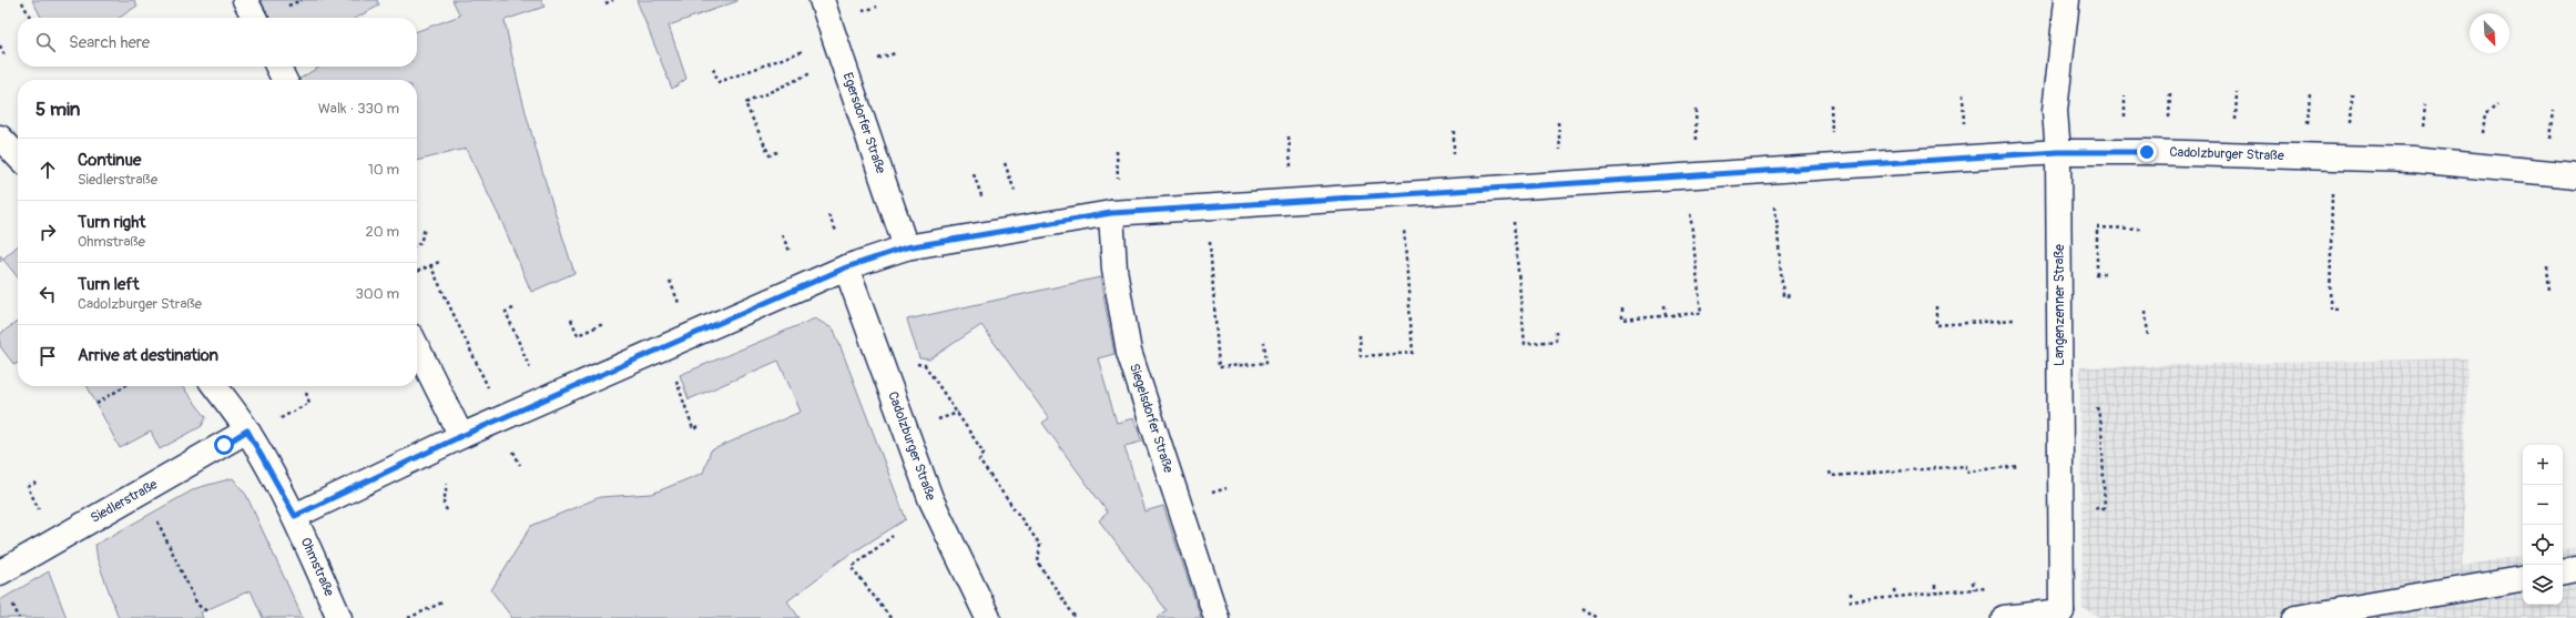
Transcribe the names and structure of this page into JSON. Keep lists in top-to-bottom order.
{
  "streets": {
    "street": [
      "Egersdorfer Straße",
      "Cadolzburger Straße",
      "Langenzenner Straße",
      "Siegelsdorfer Straße",
      "Siedlerstraße",
      "Ohmstraße"
    ]
  },
  "crossings": [
    ["Egersdorfer Straße", "Cadolzburger Straße"],
    ["Cadolzburger Straße", "Langenzenner Straße"],
    ["Cadolzburger Straße", "Siegelsdorfer Straße"],
    ["Cadolzburger Straße", "Ohmstraße"],
    ["Siedlerstraße", "Ohmstraße"]
  ],
  "north": "bottom right",
  "page": {
    "search": "Search here",
    "heading": ["5 min", "Walk · 330 m"],
    "list": [
      ["Continue", "Siedlerstraße", "10 m"],
      ["Turn right", "Ohmstraße", "20 m"],
      ["Turn left", "Cadolzburger Straße", "300 m"],
      "Arrive at destination"
    ],
    "map_buttons": ["+", "−"]
  }
}
